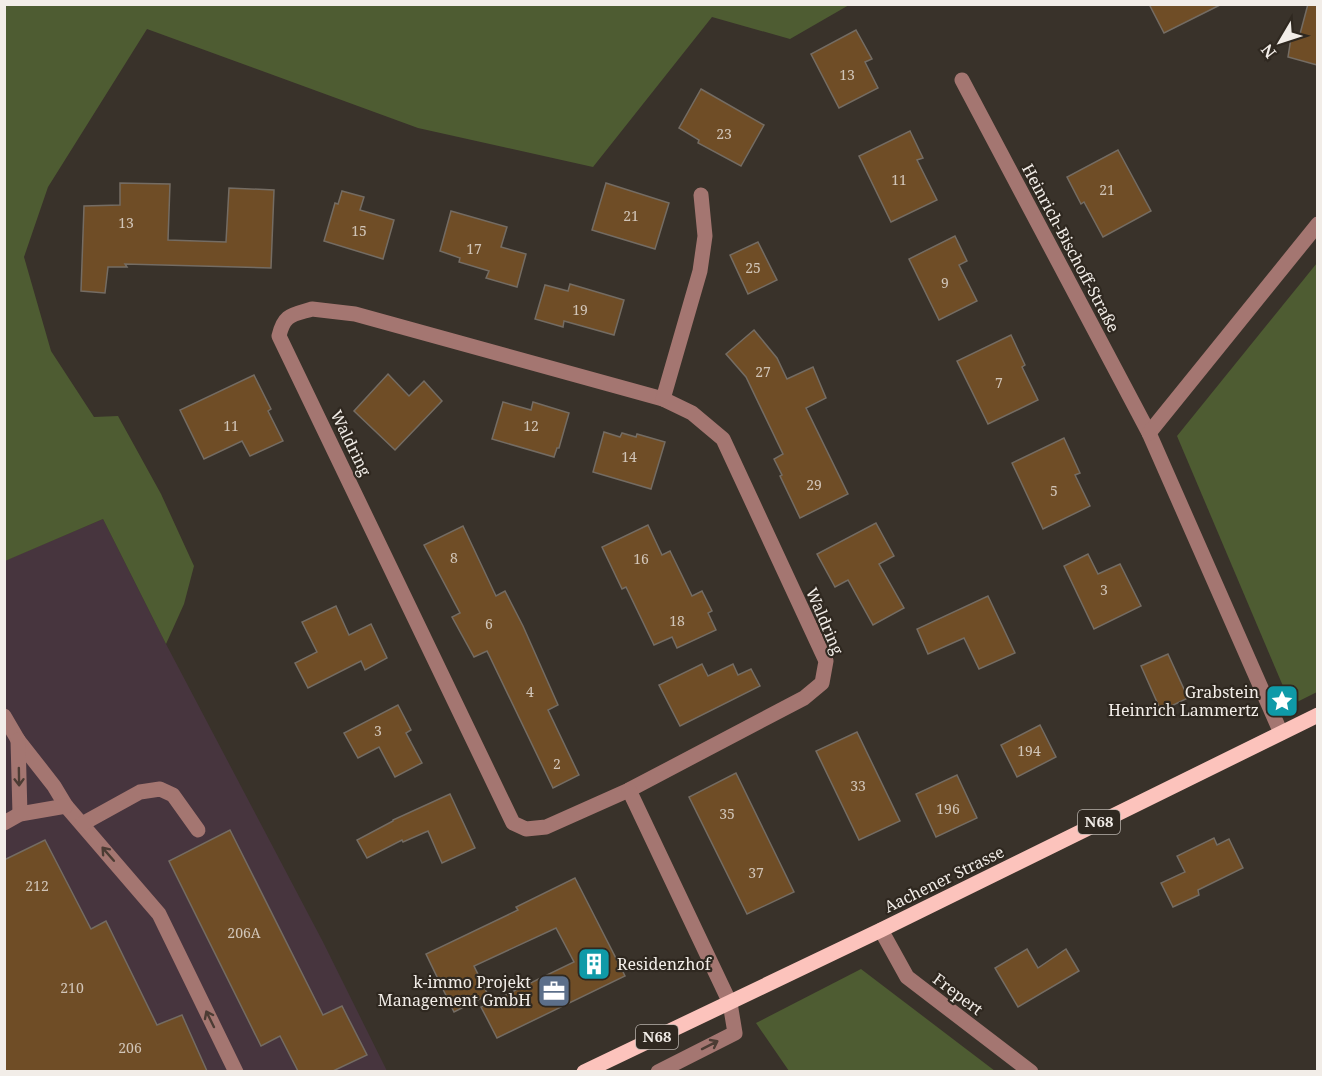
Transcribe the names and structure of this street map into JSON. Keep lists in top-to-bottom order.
{
  "streets": {
    "main road": ["N68", "Aachener Strasse"],
    "street": ["Heinrich-Bischoff-Straße", "Waldring", "Frepert"]
  },
  "crossings": [
    ["Heinrich-Bischoff-Straße", "Aachener Strasse"],
    ["Aachener Strasse", "Frepert"]
  ],
  "places": {
    "place": ["Grabstein Heinrich Lammertz"],
    "building": ["Residenzhof"],
    "office": ["k-immo Projekt Management GmbH"]
  },
  "house_numbers": [
    "13",
    "23",
    "11",
    "21",
    "21",
    "13",
    "15",
    "17",
    "25",
    "9",
    "19",
    "27",
    "7",
    "11",
    "12",
    "14",
    "29",
    "5",
    "8",
    "16",
    "3",
    "18",
    "6",
    "4",
    "3",
    "194",
    "2",
    "33",
    "196",
    "35",
    "37",
    "212",
    "206A",
    "210",
    "206"
  ],
  "north": "bottom left"
}
